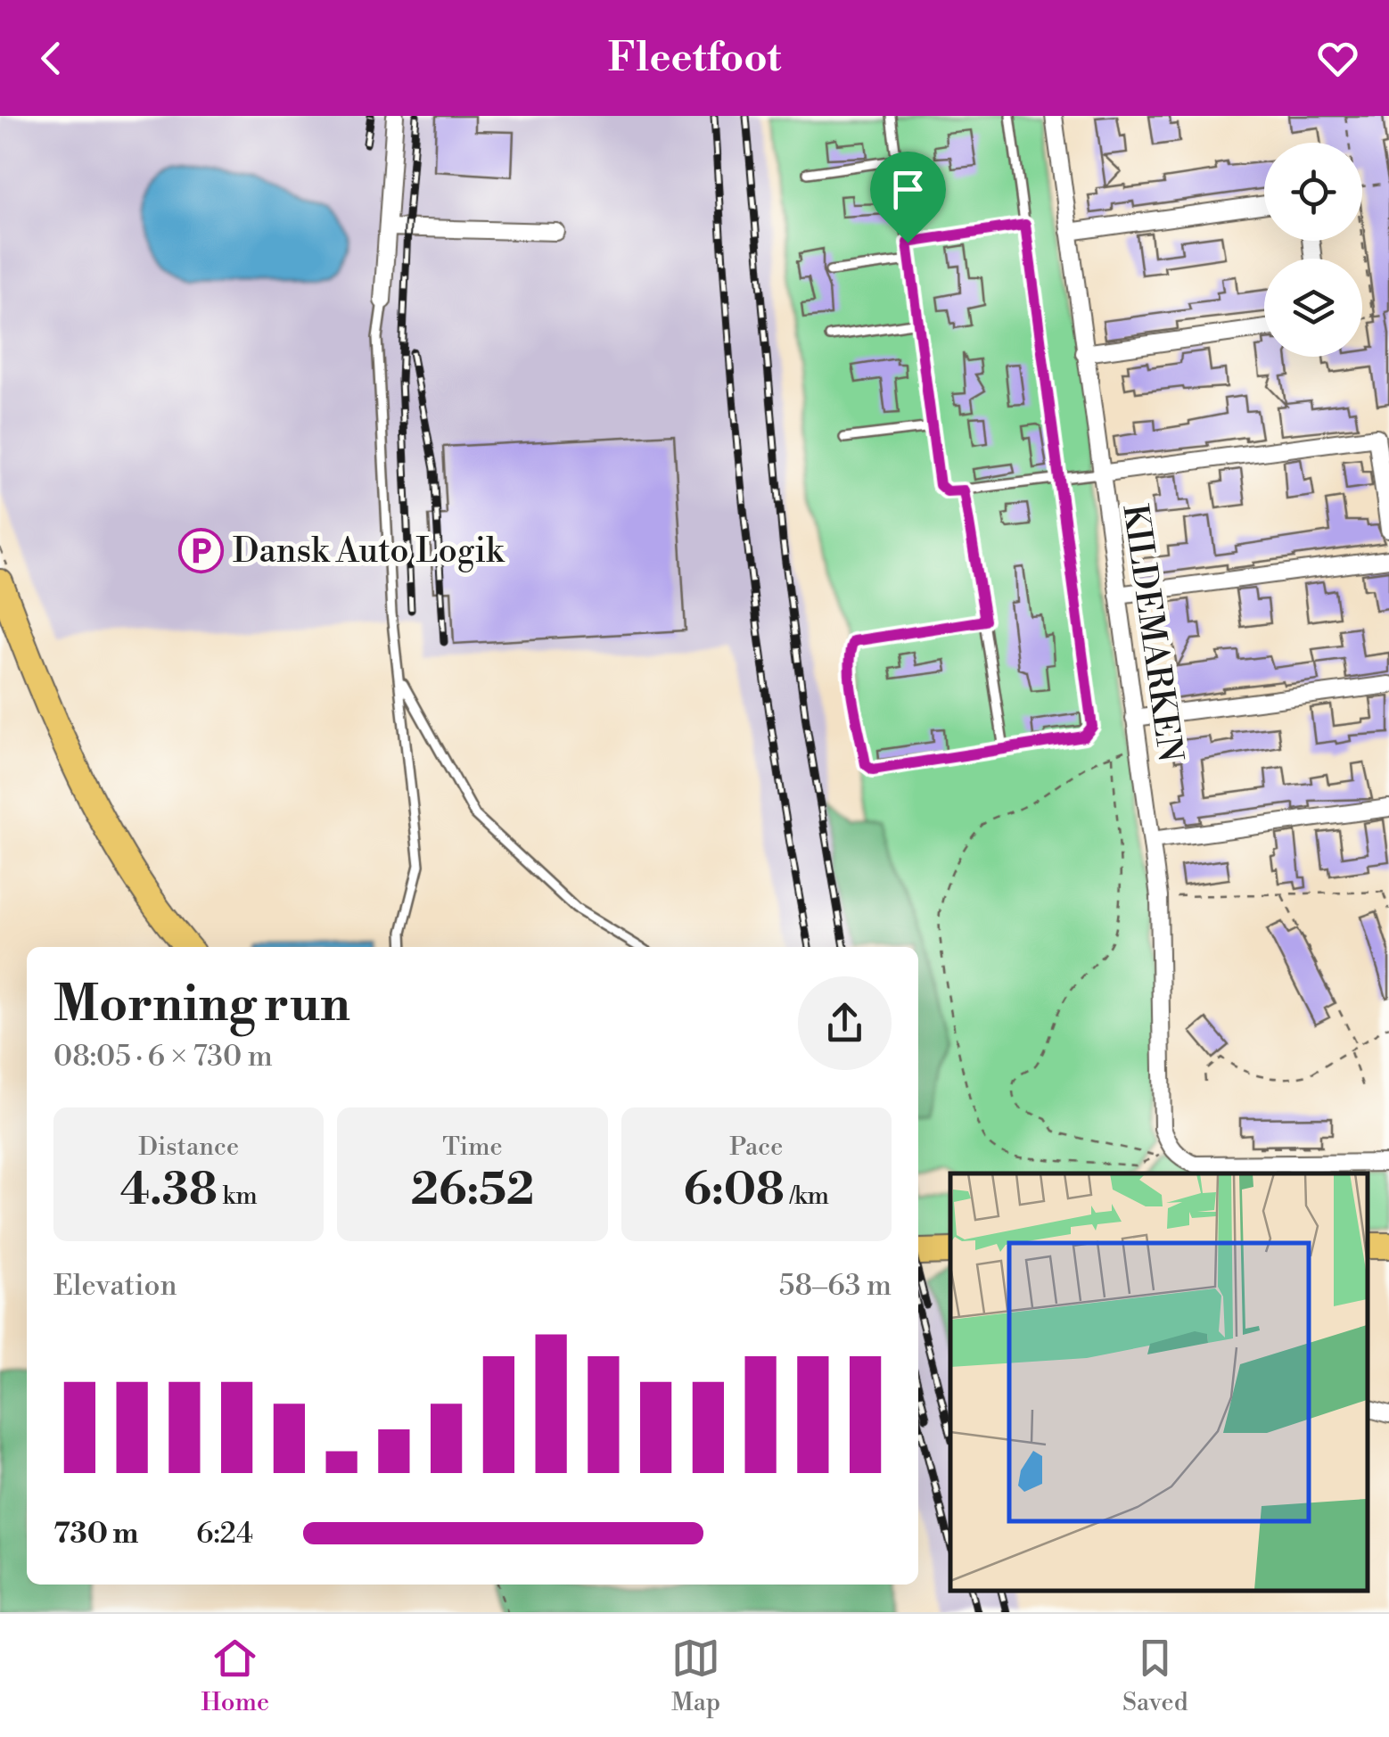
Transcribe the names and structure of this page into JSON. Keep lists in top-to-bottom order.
{
  "streets": {
    "street": ["KILDEMARKEN"]
  },
  "places": {
    "parking": ["Dansk Auto Logik"]
  },
  "page": {
    "header": "Fleetfoot",
    "heading": ["Morning run", "08:05 · 6 × 730 m"],
    "stats": [
      ["Distance", "4.38 km"],
      ["Time", "26:52"],
      ["Pace", "6:08 /km"]
    ],
    "chart": ["Elevation", "58–63 m"],
    "list": [
      {
        "name": "730 m",
        "note": "6:24"
      }
    ],
    "tabs": ["Home", "Map", "Saved"]
  }
}
